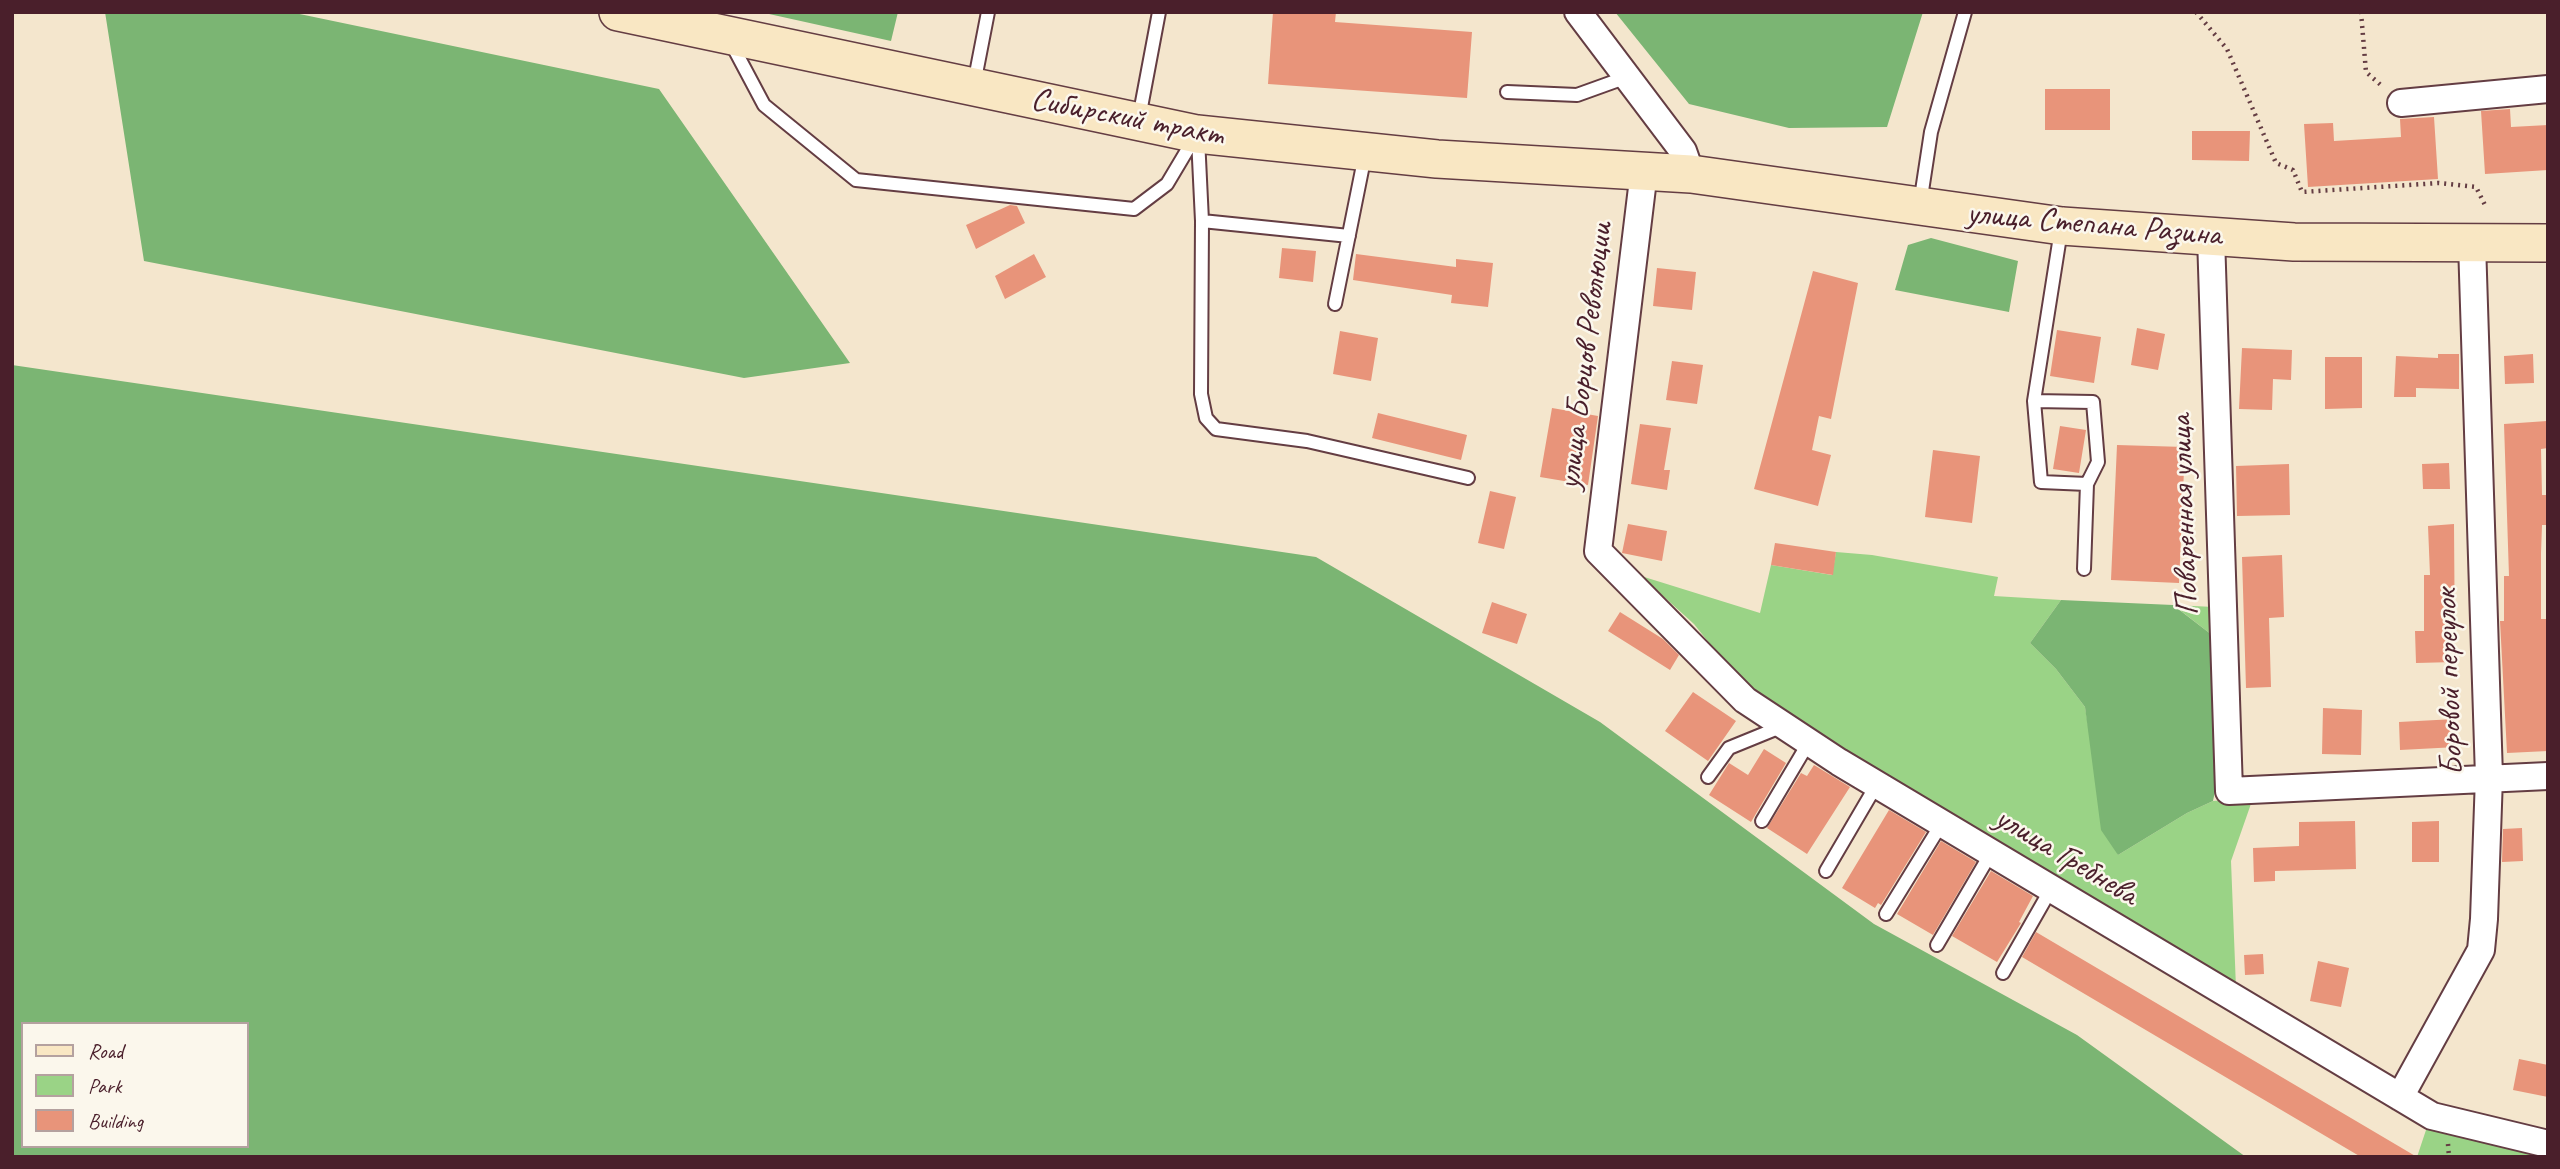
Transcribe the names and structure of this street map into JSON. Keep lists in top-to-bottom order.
{
  "streets": {
    "main road": ["Сибирский тракт", "улица Степана Разина"],
    "street": [
      "улица Борцов Революции",
      "Поваренная улица",
      "Боровой переулок",
      "улица Гребнева"
    ]
  },
  "crossings": [
    ["Сибирский тракт", "улица Степана Разина"],
    ["Сибирский тракт", "улица Борцов Революции"],
    ["улица Степана Разина", "улица Борцов Революции"],
    ["улица Степана Разина", "Поваренная улица"],
    ["улица Степана Разина", "Боровой переулок"],
    ["улица Борцов Революции", "улица Гребнева"],
    ["Поваренная улица", "Боровой переулок"],
    ["Боровой переулок", "улица Гребнева"]
  ],
  "legend": ["Road", "Park", "Building"]
}
